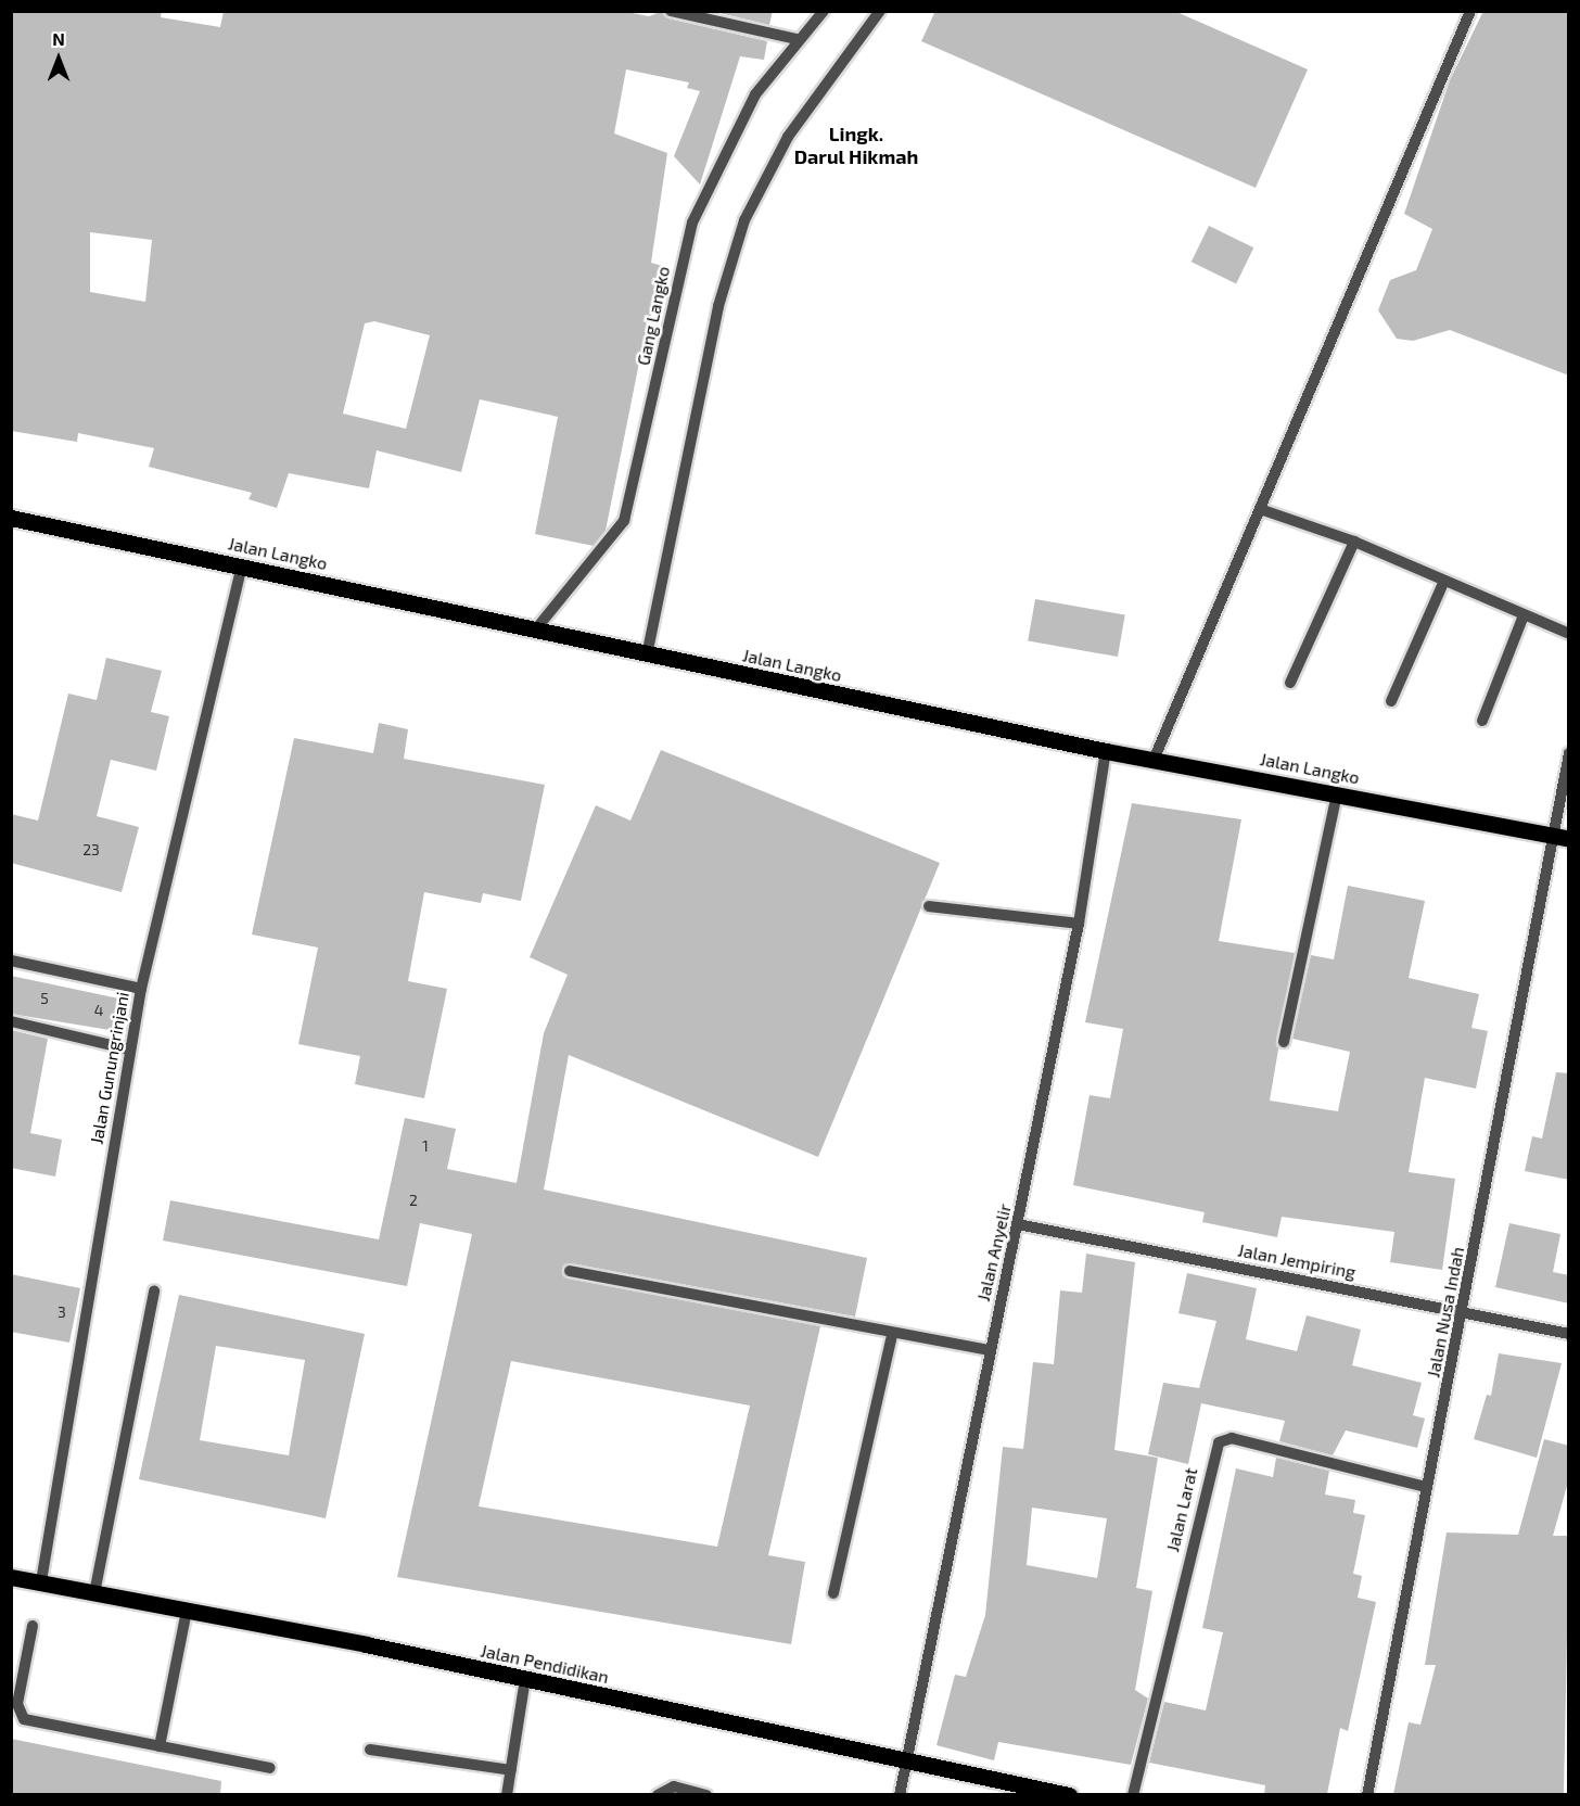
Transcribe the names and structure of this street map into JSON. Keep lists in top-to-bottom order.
{
  "streets": {
    "main road": ["Jalan Langko", "Jalan Pendidikan"],
    "street": [
      "Gang Langko",
      "Jalan Gunungrinjani",
      "Jalan Anyelir",
      "Jalan Jempiring",
      "Jalan Nusa Indah",
      "Jalan Larat"
    ]
  },
  "crossings": [
    ["Gang Langko", "Jalan Langko"],
    ["Jalan Langko", "Jalan Gunungrinjani"],
    ["Jalan Langko", "Jalan Anyelir"],
    ["Jalan Langko", "Jalan Nusa Indah"],
    ["Jalan Gunungrinjani", "Jalan Pendidikan"],
    ["Jalan Anyelir", "Jalan Jempiring"],
    ["Jalan Anyelir", "Jalan Pendidikan"],
    ["Jalan Jempiring", "Jalan Nusa Indah"],
    ["Jalan Nusa Indah", "Jalan Larat"]
  ],
  "districts": ["Lingk. Darul Hikmah"],
  "house_numbers": [
    "23",
    "5",
    "4",
    "1",
    "2",
    "3"
  ],
  "north": "top"
}
